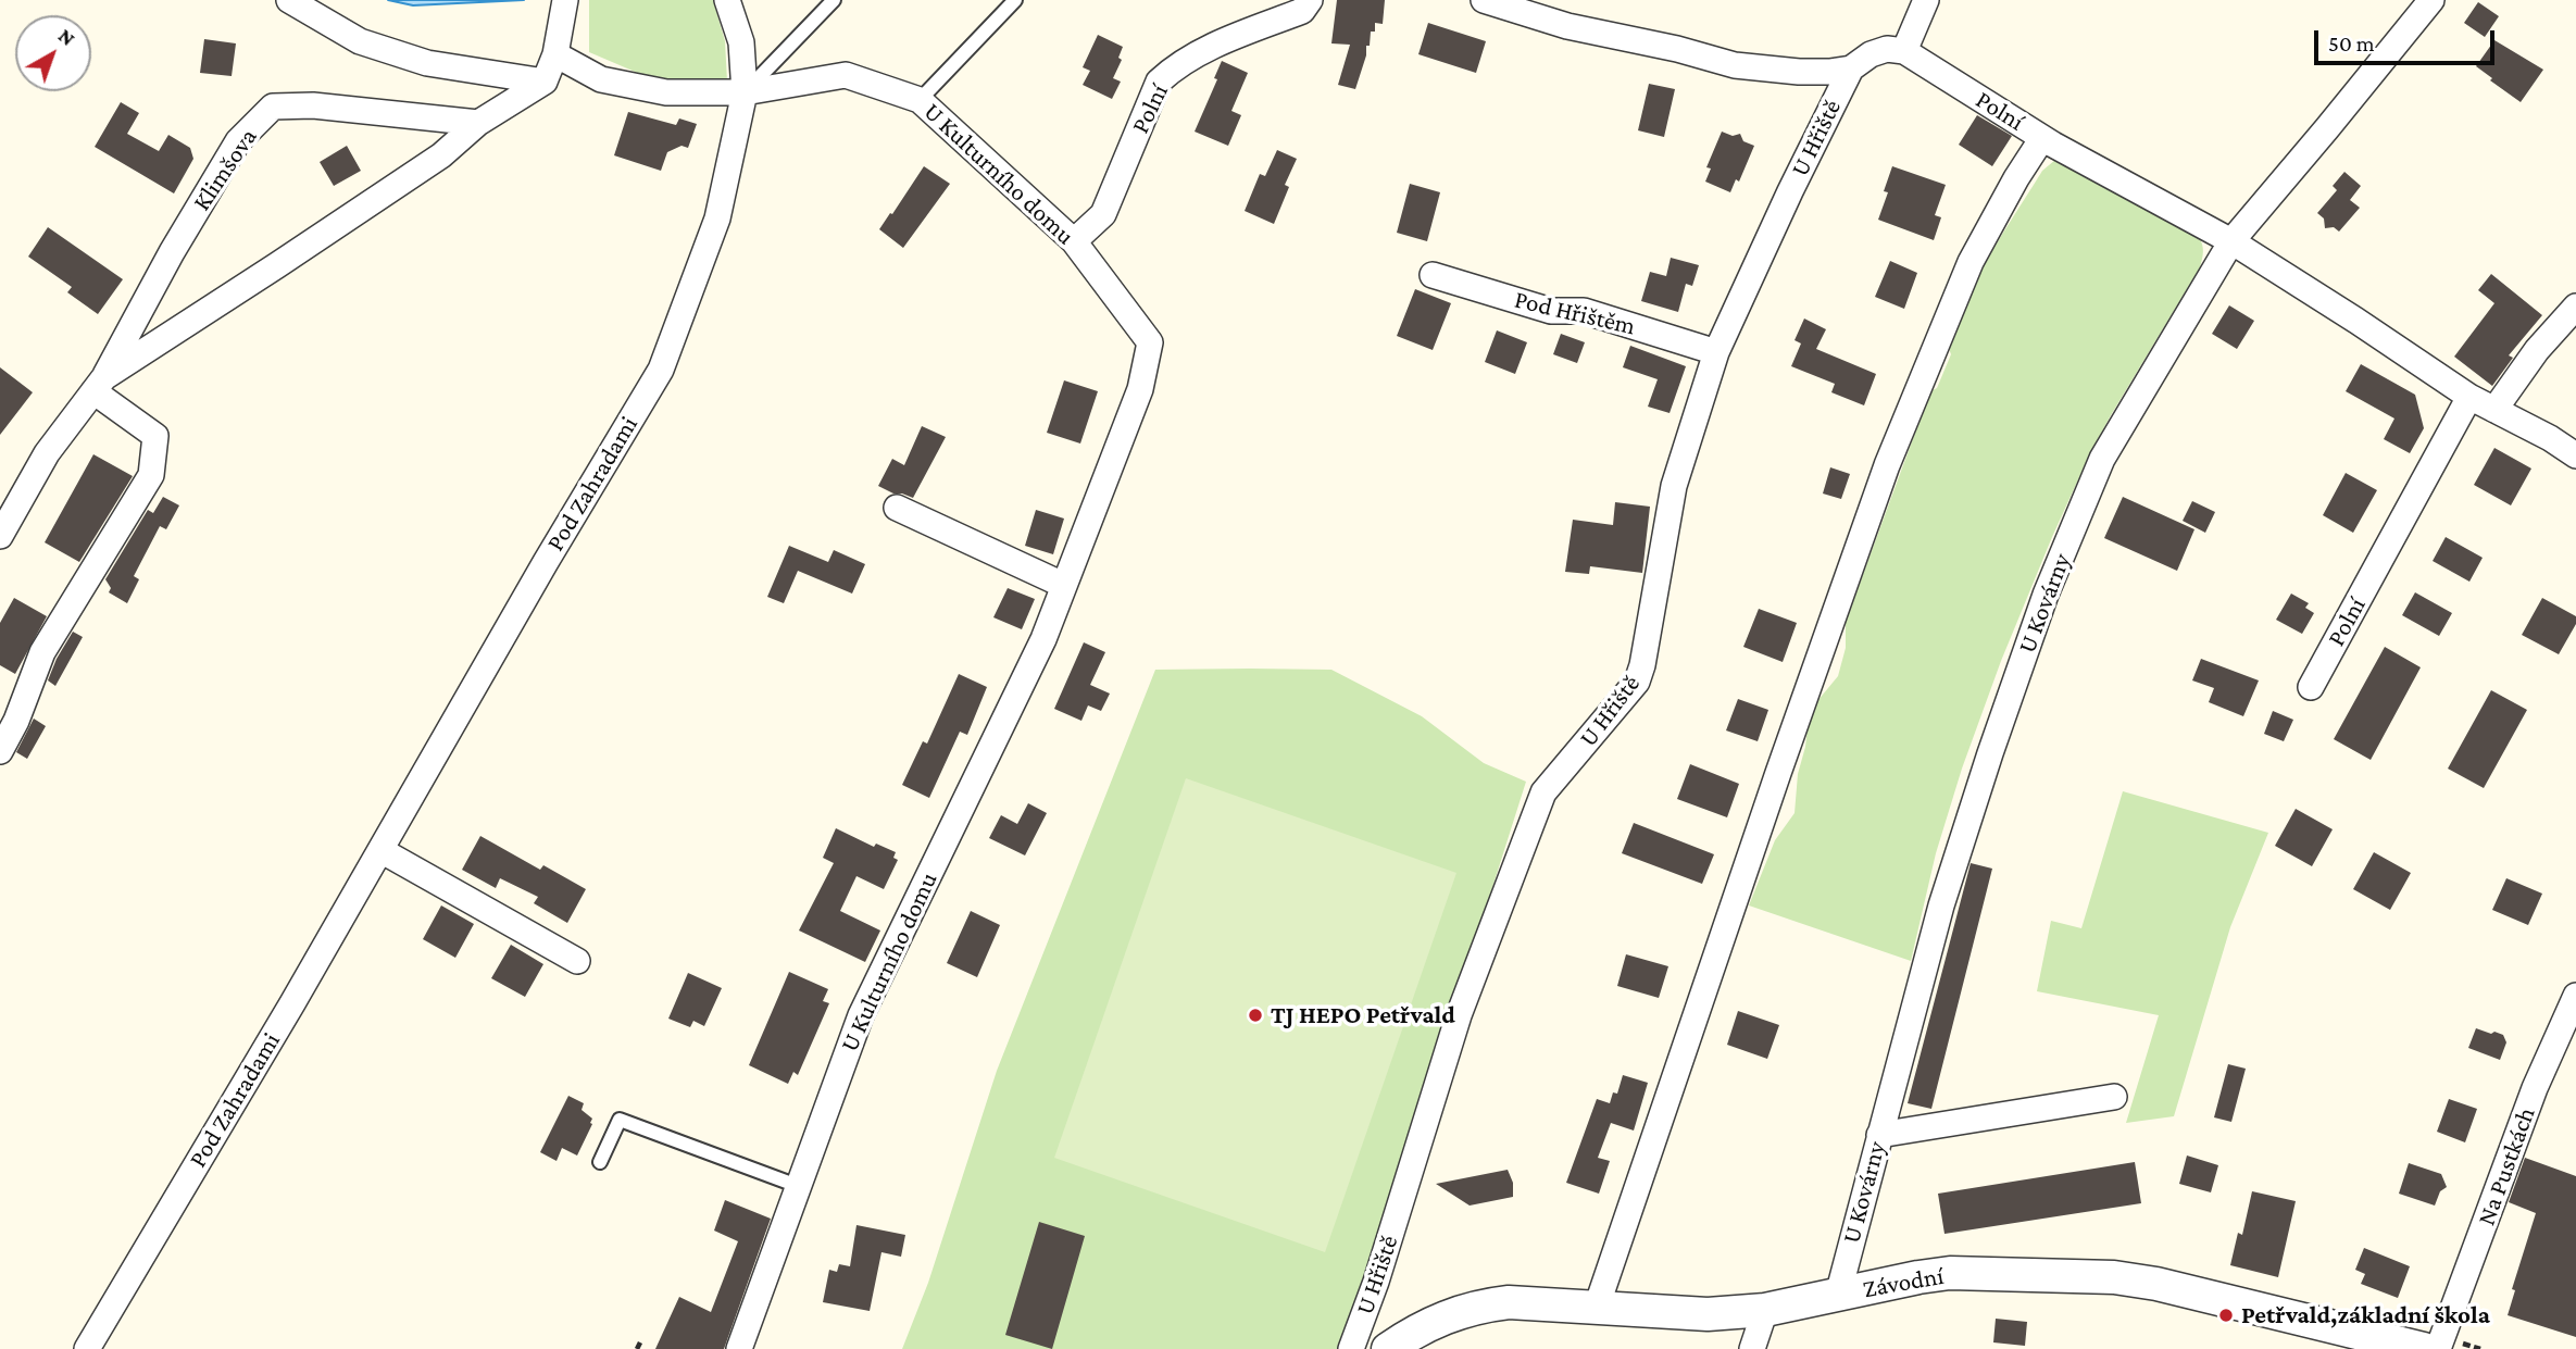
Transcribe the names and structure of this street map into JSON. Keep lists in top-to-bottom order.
{
  "streets": {
    "street": [
      "Polní",
      "U Hřiště",
      "Klimšova",
      "U Kulturního domu",
      "Pod Hřištěm",
      "Pod Zahradami",
      "U Kovárny",
      "Na Pustkách",
      "Závodní"
    ]
  },
  "crossings": [
    ["Polní", "U Kulturního domu"],
    ["Polní", "U Kovárny"],
    ["U Hřiště", "Pod Hřištěm"],
    ["U Kulturního domu", "Pod Zahradami"],
    ["U Kovárny", "Závodní"],
    ["Na Pustkách", "Závodní"]
  ],
  "places": ["TJ HEPO Petřvald", "Petřvald,základní škola"],
  "scale_bar": "50 m",
  "north": "top right"
}
